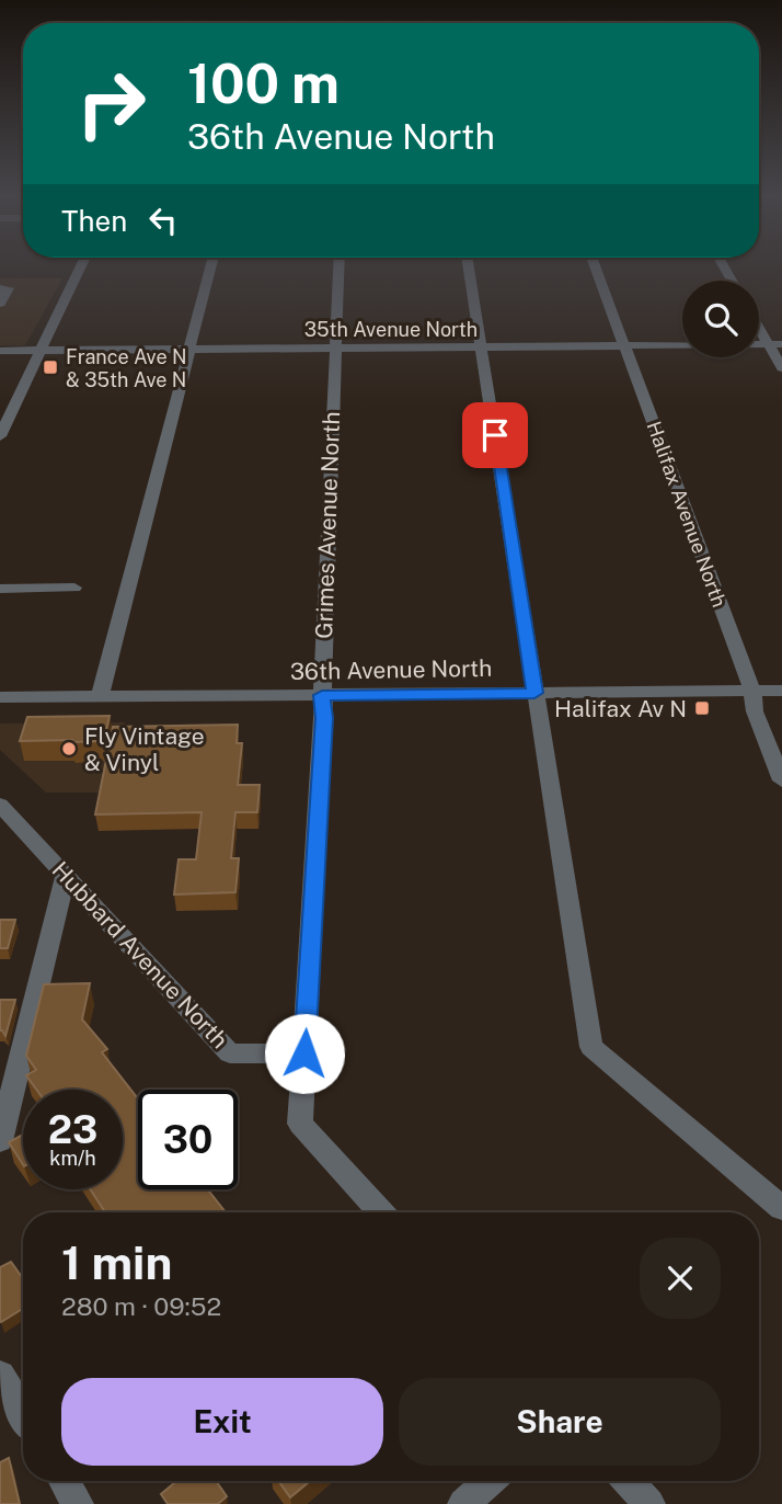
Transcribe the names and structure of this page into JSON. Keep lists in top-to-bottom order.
{
  "streets": {
    "street": [
      "35th Avenue North",
      "Halifax Avenue North",
      "Grimes Avenue North",
      "36th Avenue North",
      "Hubbard Avenue North"
    ]
  },
  "crossings": [
    ["35th Avenue North", "Halifax Avenue North"],
    ["35th Avenue North", "Grimes Avenue North"],
    ["Halifax Avenue North", "36th Avenue North"],
    ["Grimes Avenue North", "36th Avenue North"],
    ["Grimes Avenue North", "Hubbard Avenue North"]
  ],
  "places": {
    "transit": ["France Ave N & 35th Ave N", "Halifax Av N"],
    "other": ["Fly Vintage & Vinyl"]
  },
  "page": {
    "turn": ["100 m", "36th Avenue North"],
    "then": "Then",
    "speed": "23 km/h",
    "limit": "30",
    "heading": ["1 min", "280 m · 09:52"],
    "buttons": ["Exit", "Share"]
  }
}
